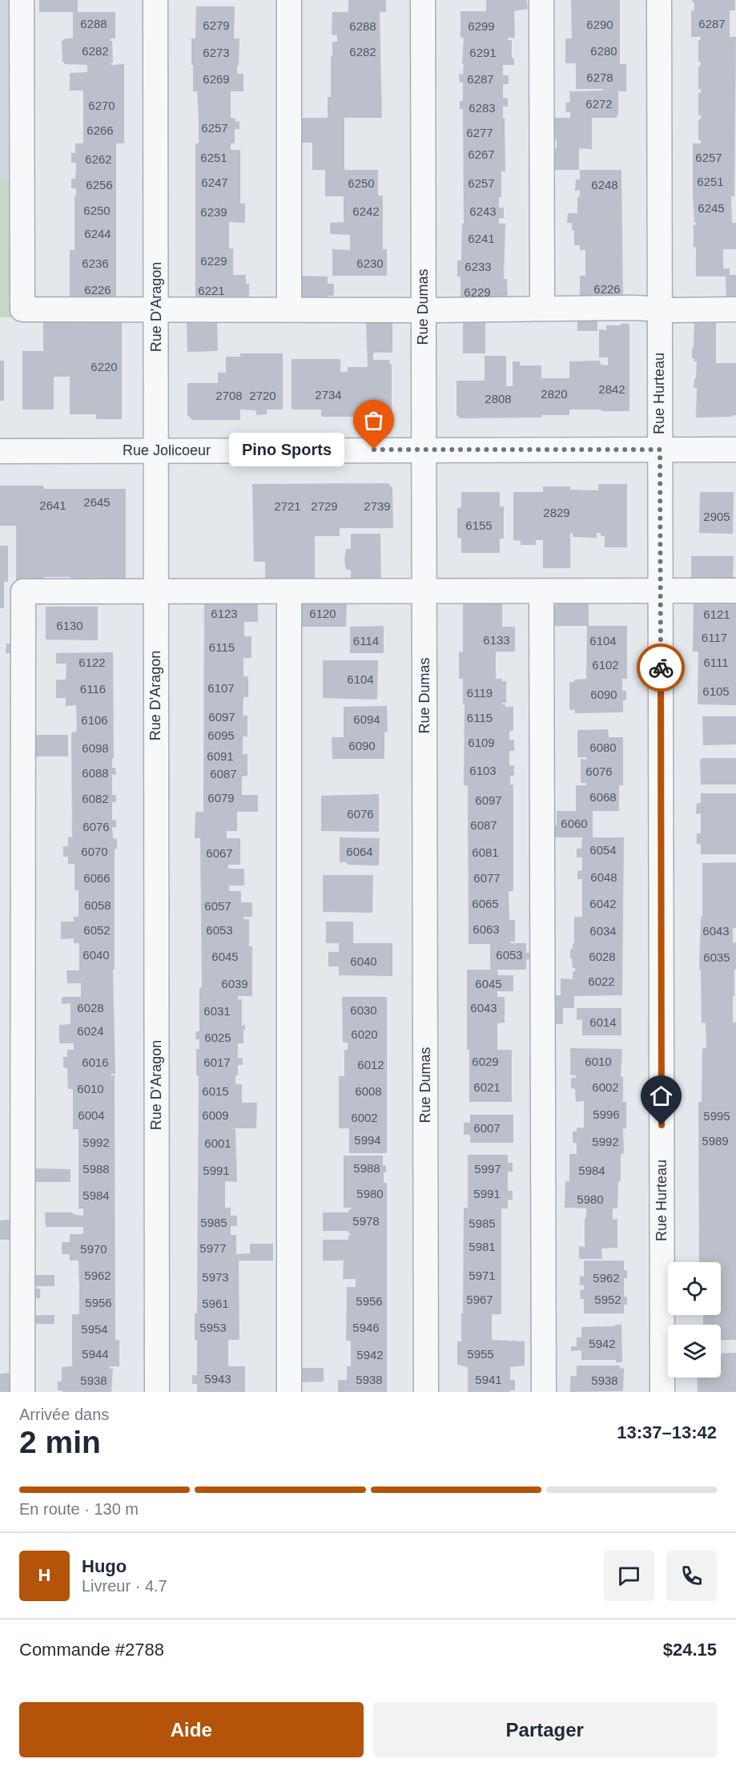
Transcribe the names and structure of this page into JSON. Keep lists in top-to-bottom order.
{
  "streets": {
    "street": [
      "Rue D'Aragon",
      "Rue Dumas",
      "Rue Hurteau",
      "Rue Jolicoeur"
    ]
  },
  "crossings": [
    ["Rue D'Aragon", "Rue Jolicoeur"],
    ["Rue Dumas", "Rue Jolicoeur"],
    ["Rue Hurteau", "Rue Jolicoeur"]
  ],
  "places": ["Pino Sports"],
  "house_numbers": [
    "6288",
    "6287",
    "6290",
    "6279",
    "6288",
    "6299",
    "6282",
    "6280",
    "6282",
    "6273",
    "6291",
    "6278",
    "6269",
    "6287",
    "6272",
    "6270",
    "6283",
    "6257",
    "6266",
    "6277",
    "6267",
    "6251",
    "6257",
    "6262",
    "6251",
    "6247",
    "6250",
    "6257",
    "6256",
    "6248",
    "6245",
    "6250",
    "6242",
    "6243",
    "6239",
    "6244",
    "6241",
    "6229",
    "6236",
    "6230",
    "6233",
    "6226",
    "6226",
    "6221",
    "6229",
    "6220",
    "2842",
    "2820",
    "2734",
    "2708",
    "2720",
    "2808",
    "2645",
    "2641",
    "2721",
    "2729",
    "2739",
    "2829",
    "2905",
    "6155",
    "6123",
    "6120",
    "6121",
    "6130",
    "6117",
    "6133",
    "6114",
    "6104",
    "6115",
    "6122",
    "6111",
    "6102",
    "6104",
    "6107",
    "6116",
    "6105",
    "6119",
    "6090",
    "6097",
    "6115",
    "6094",
    "6106",
    "6095",
    "6109",
    "6090",
    "6080",
    "6098",
    "6091",
    "6103",
    "6076",
    "6088",
    "6087",
    "6068",
    "6079",
    "6082",
    "6097",
    "6076",
    "6060",
    "6087",
    "6076",
    "6054",
    "6070",
    "6064",
    "6081",
    "6067",
    "6048",
    "6066",
    "6077",
    "6065",
    "6042",
    "6058",
    "6057",
    "6063",
    "6052",
    "6053",
    "6034",
    "6043",
    "6040",
    "6053",
    "6045",
    "6028",
    "6035",
    "6040",
    "6022",
    "6039",
    "6045",
    "6028",
    "6043",
    "6030",
    "6031",
    "6014",
    "6024",
    "6020",
    "6025",
    "6029",
    "6010",
    "6016",
    "6017",
    "6012",
    "6021",
    "6002",
    "6010",
    "6015",
    "6008",
    "5996",
    "6004",
    "6009",
    "5995",
    "6002",
    "6007",
    "5994",
    "5989",
    "5992",
    "5992",
    "6001",
    "5988",
    "5988",
    "5997",
    "5991",
    "5984",
    "5980",
    "5991",
    "5984",
    "5980",
    "5978",
    "5985",
    "5985",
    "5981",
    "5977",
    "5970",
    "5962",
    "5971",
    "5973",
    "5962",
    "5967",
    "5952",
    "5956",
    "5956",
    "5961",
    "5953",
    "5946",
    "5954",
    "5942",
    "5944",
    "5955",
    "5942",
    "5943",
    "5938",
    "5941",
    "5938",
    "5938"
  ],
  "page": {
    "bubble": "Pino Sports",
    "heading": ["2 min", "Arrivée dans", "13:37–13:42"],
    "panel": [
      "Hugo",
      "Livreur · 4.7",
      "Commande #2788",
      "$24.15"
    ],
    "bar": "En route · 130 m",
    "round": "H",
    "buttons": ["Aide", "Partager"]
  }
}
